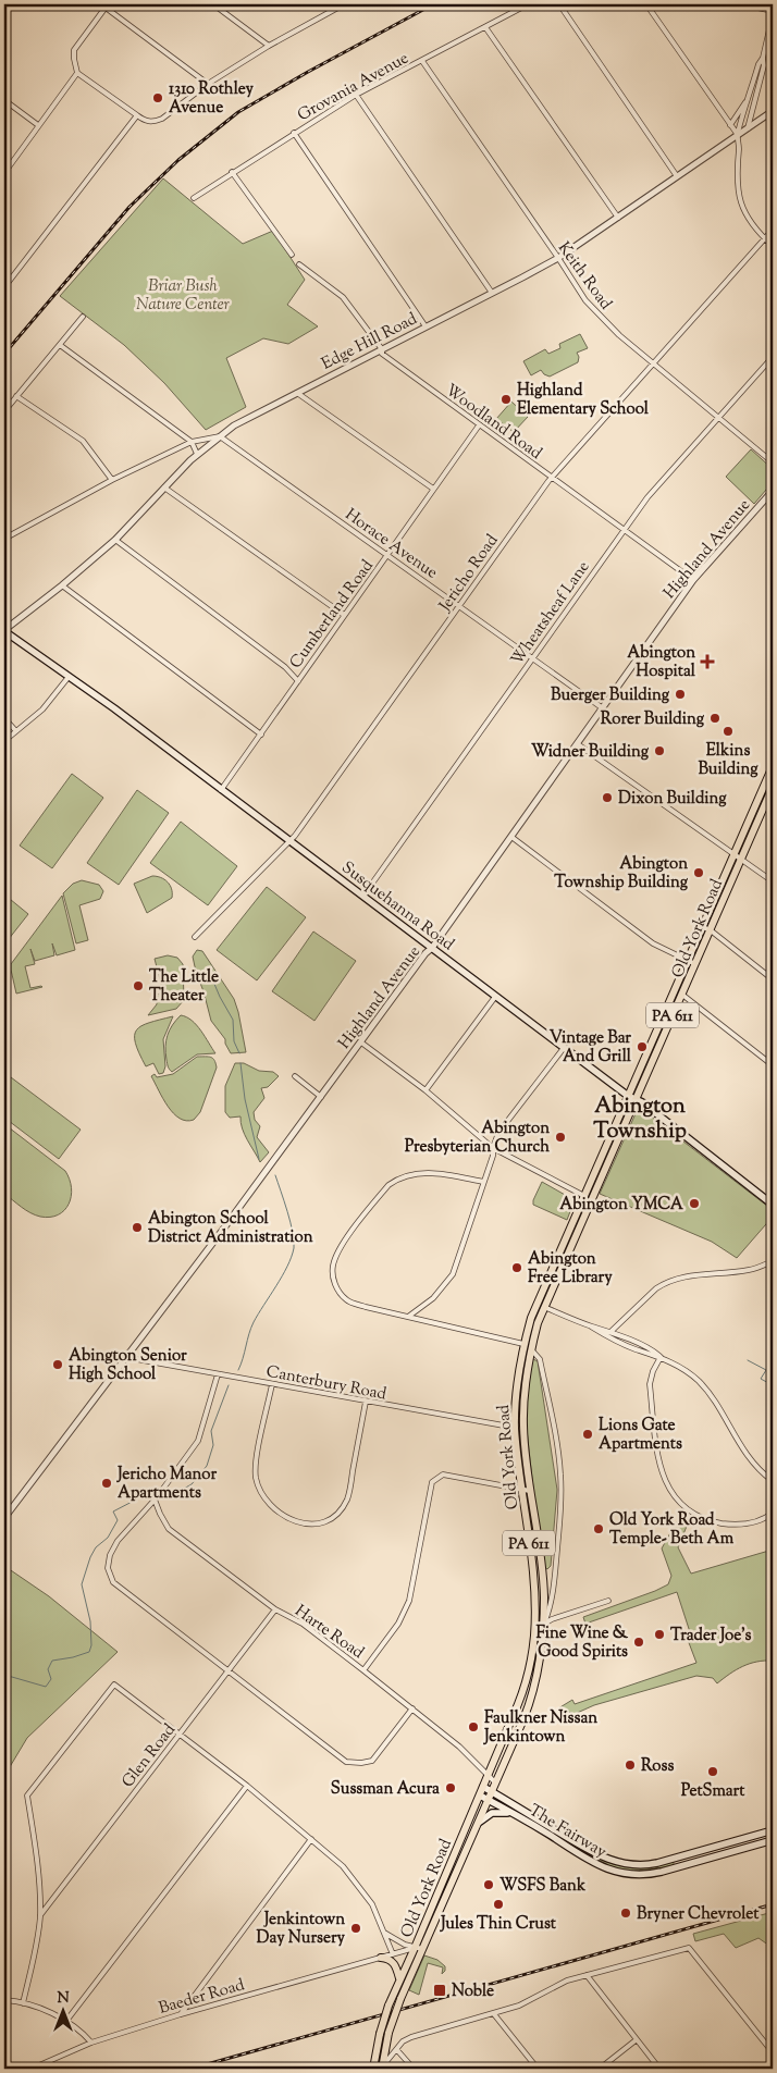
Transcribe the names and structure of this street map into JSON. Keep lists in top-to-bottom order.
{
  "streets": {
    "highway": ["Old York Road", "PA 611"],
    "main road": ["Susquehanna Road", "The Fairway"],
    "street": [
      "Grovania Avenue",
      "Keith Road",
      "Edge Hill Road",
      "Woodland Road",
      "Horace Avenue",
      "Highland Avenue",
      "Jericho Road",
      "Wheatsheaf Lane",
      "Cumberland Road",
      "Canterbury Road",
      "Harte Road",
      "Glen Road",
      "Baeder Road"
    ]
  },
  "crossings": [
    ["Grovania Avenue", "Keith Road"],
    ["Keith Road", "Edge Hill Road"],
    ["Keith Road", "Jericho Road"],
    ["Keith Road", "Wheatsheaf Lane"],
    ["Edge Hill Road", "Woodland Road"],
    ["Edge Hill Road", "Horace Avenue"],
    ["Edge Hill Road", "Susquehanna Road"],
    ["Woodland Road", "Highland Avenue"],
    ["Woodland Road", "Jericho Road"],
    ["Woodland Road", "Wheatsheaf Lane"],
    ["Woodland Road", "Cumberland Road"],
    ["Horace Avenue", "Highland Avenue"],
    ["Horace Avenue", "Jericho Road"],
    ["Horace Avenue", "Wheatsheaf Lane"],
    ["Horace Avenue", "Cumberland Road"],
    ["Highland Avenue", "Susquehanna Road"],
    ["Highland Avenue", "Canterbury Road"],
    ["Jericho Road", "Susquehanna Road"],
    ["Wheatsheaf Lane", "Susquehanna Road"],
    ["Cumberland Road", "Susquehanna Road"],
    ["Susquehanna Road", "Old York Road"],
    ["Old York Road", "Canterbury Road"],
    ["Old York Road", "Harte Road"],
    ["Old York Road", "The Fairway"],
    ["Old York Road", "Baeder Road"],
    ["Harte Road", "Glen Road"]
  ],
  "districts": ["Abington Township"],
  "parks": ["Briar Bush Nature Center"],
  "places": {
    "other": [
      "1310 Rothley Avenue",
      "Highland Elementary School",
      "Buerger Building",
      "Rorer Building",
      "Elkins Building",
      "Widner Building",
      "Dixon Building",
      "Abington Township Building",
      "The Little Theater",
      "Vintage Bar And Grill",
      "Abington Presbyterian Church",
      "Abington YMCA",
      "Abington School District Administration",
      "Abington Free Library",
      "Abington Senior High School",
      "Lions Gate Apartments",
      "Jericho Manor Apartments",
      "Old York Road Temple- Beth Am",
      "Trader Joe's",
      "Fine Wine & Good Spirits",
      "Faulkner Nissan Jenkintown",
      "Ross",
      "PetSmart",
      "Sussman Acura",
      "WSFS Bank",
      "Jules Thin Crust",
      "Bryner Chevrolet",
      "Jenkintown Day Nursery"
    ],
    "health": ["Abington Hospital"],
    "transit": ["Noble"]
  },
  "north": "top"
}
